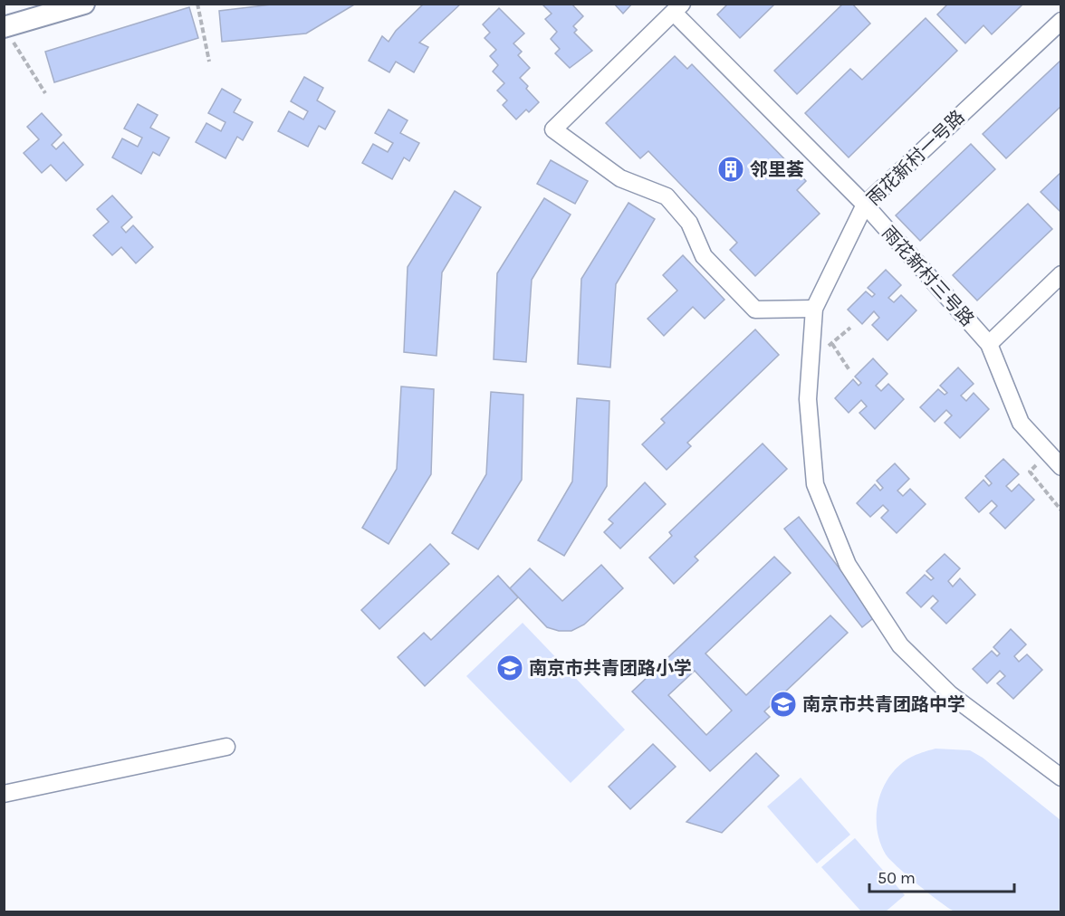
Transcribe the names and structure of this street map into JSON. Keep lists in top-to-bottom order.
{
  "streets": {
    "street": ["雨花新村一号路", "雨花新村三号路"]
  },
  "crossings": [
    ["雨花新村一号路", "雨花新村三号路"]
  ],
  "places": {
    "building": ["邻里荟"],
    "school or university": ["南京市共青团路小学", "南京市共青团路中学"]
  },
  "scale_bar": "50 m"
}
